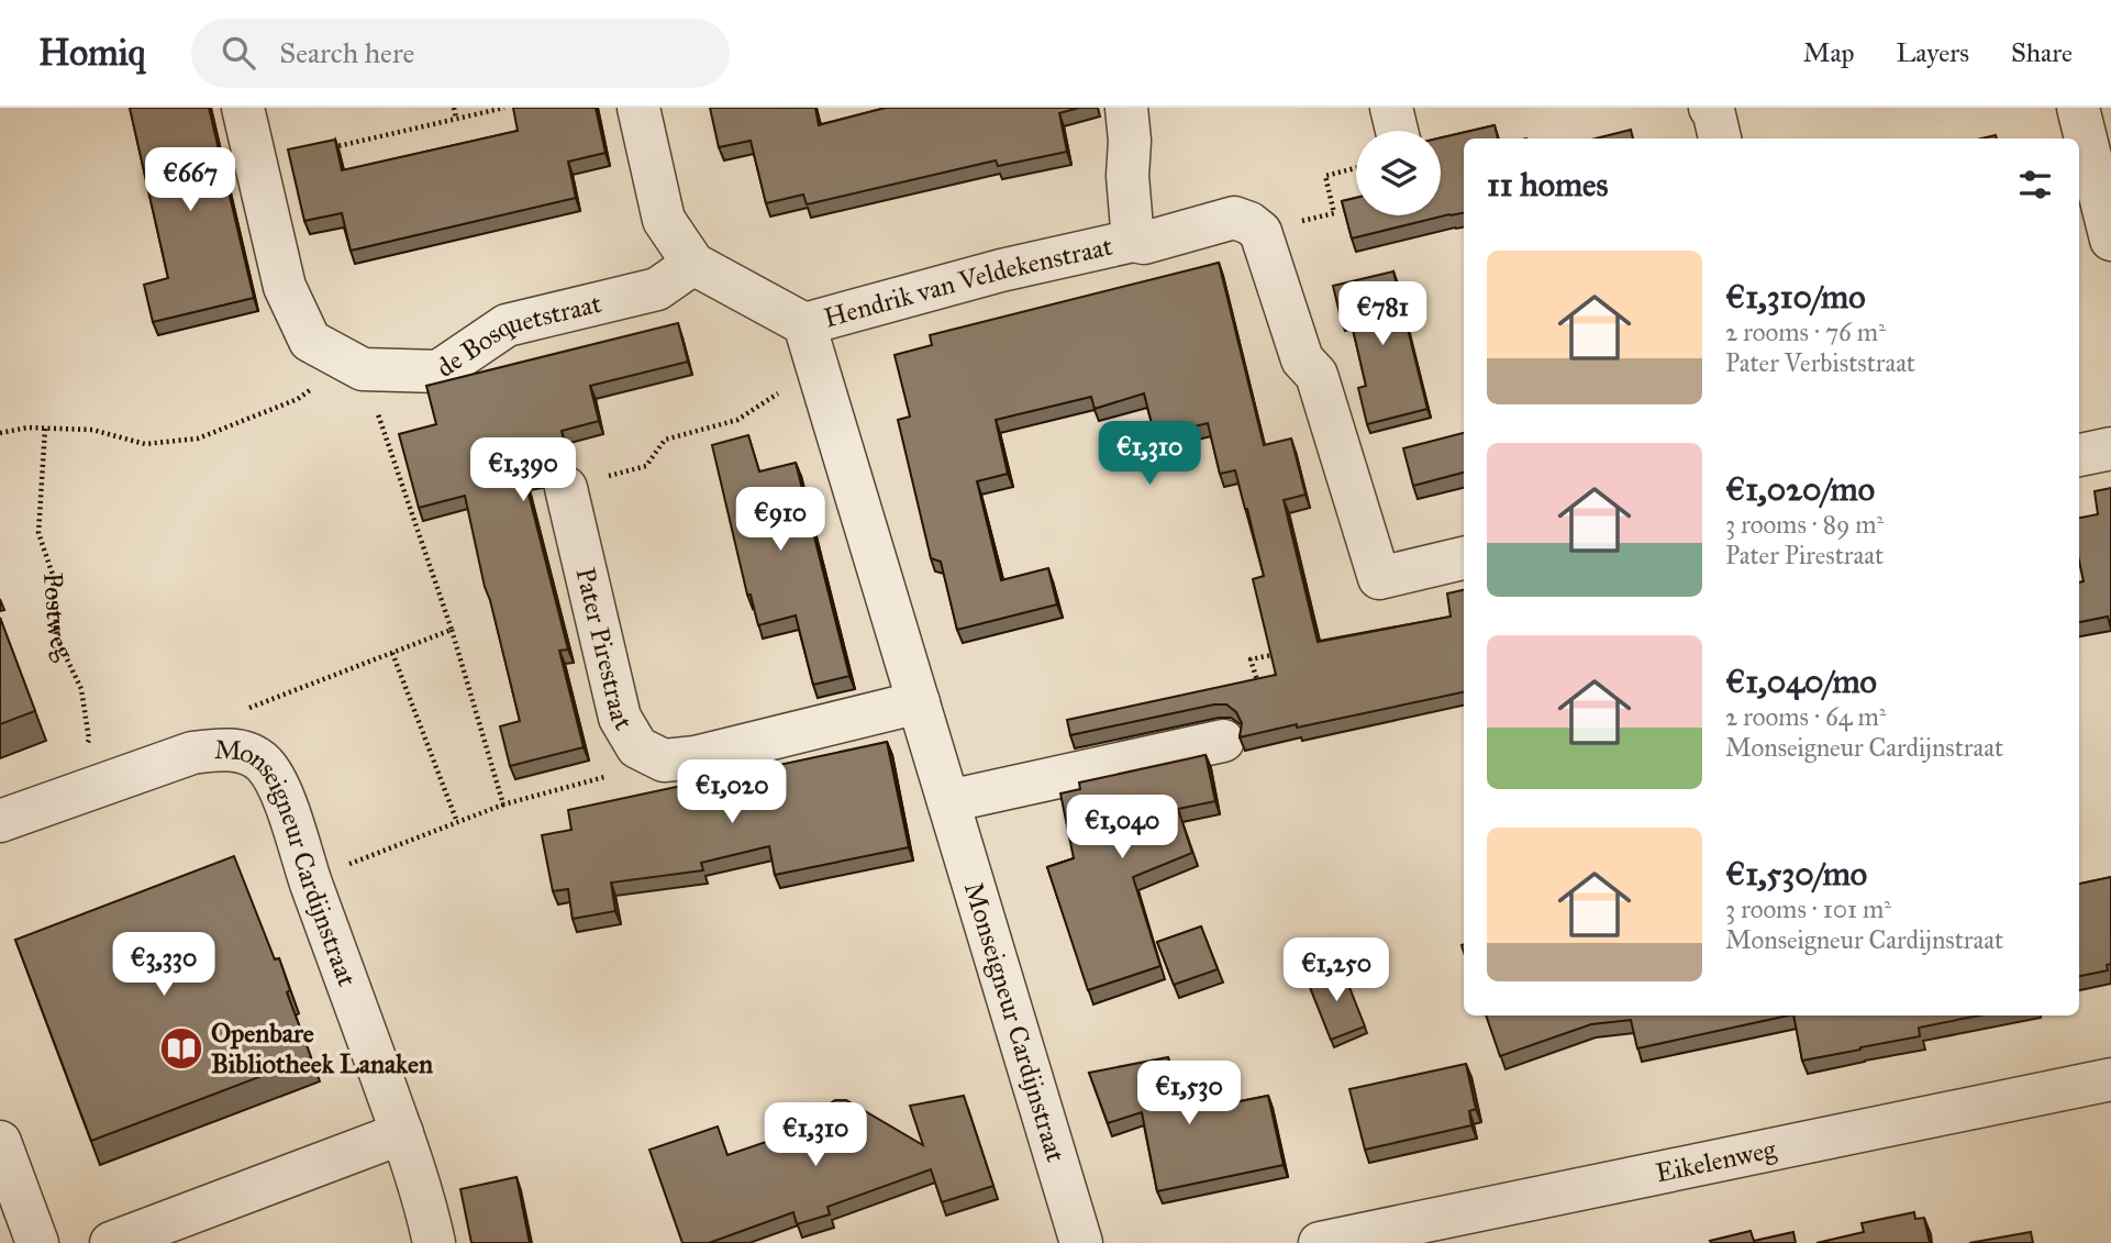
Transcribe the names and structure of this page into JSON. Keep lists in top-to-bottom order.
{
  "streets": {
    "street": [
      "Hendrik van Veldekenstraat",
      "de Bosquetstraat",
      "Pater Pirestraat",
      "Monseigneur Cardijnstraat",
      "Eikelenweg"
    ],
    "path": ["Postweg"]
  },
  "crossings": [
    ["Hendrik van Veldekenstraat", "Monseigneur Cardijnstraat"],
    ["Postweg", "Monseigneur Cardijnstraat"]
  ],
  "places": {
    "library": ["Openbare Bibliotheek Lanaken"]
  },
  "page": {
    "header": "Homiq",
    "search": "Search here",
    "nav": ["Map", "Layers", "Share"],
    "heading": "11 homes",
    "price": [
      "€667",
      "€781",
      "€1,310",
      "€1,390",
      "€910",
      "€1,020",
      "€1,040",
      "€3,330",
      "€1,250",
      "€1,530",
      "€1,310"
    ],
    "list": [
      {
        "name": "€1,310/mo",
        "note": "2 rooms · 76 m² · Pater Verbiststraat"
      },
      {
        "name": "€1,020/mo",
        "note": "3 rooms · 89 m² · Pater Pirestraat"
      },
      {
        "name": "€1,040/mo",
        "note": "2 rooms · 64 m² · Monseigneur Cardijnstraat"
      },
      {
        "name": "€1,530/mo",
        "note": "3 rooms · 101 m² · Monseigneur Cardijnstraat"
      }
    ]
  }
}
